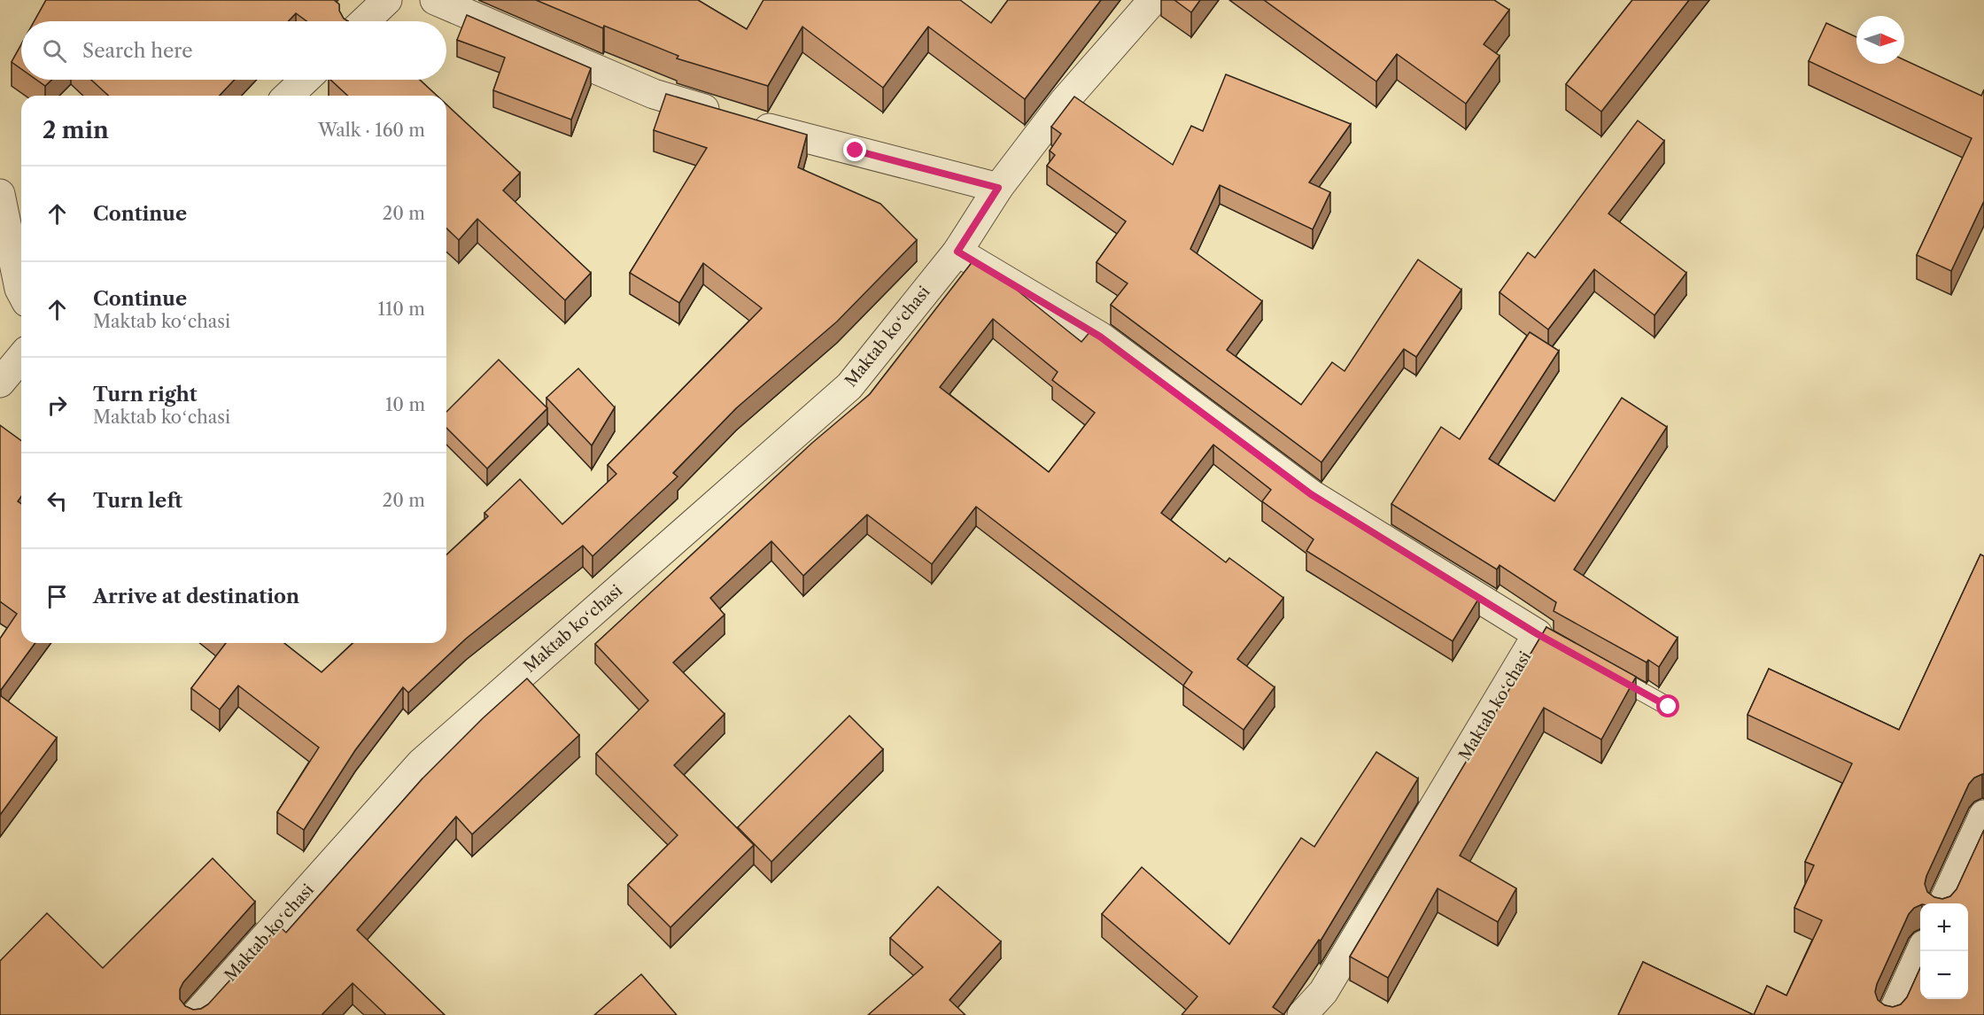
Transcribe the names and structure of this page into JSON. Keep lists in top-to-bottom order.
{
  "streets": {
    "street": ["Maktab koʻchasi"]
  },
  "north": "right",
  "page": {
    "search": "Search here",
    "heading": ["2 min", "Walk · 160 m"],
    "list": [
      ["Continue", "20 m"],
      ["Continue", "Maktab koʻchasi", "110 m"],
      ["Turn right", "Maktab koʻchasi", "10 m"],
      ["Turn left", "20 m"],
      "Arrive at destination"
    ],
    "map_buttons": ["+", "−"]
  }
}
